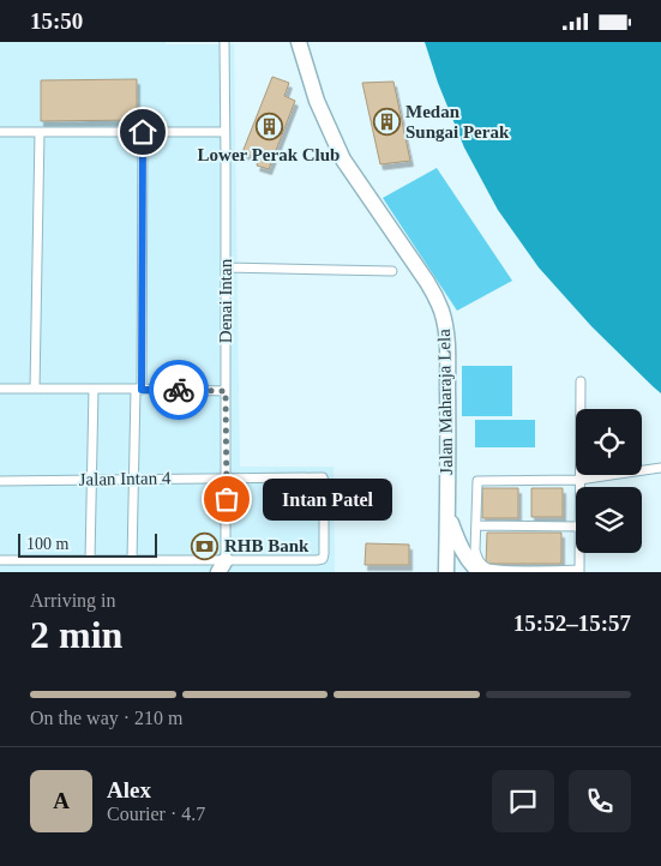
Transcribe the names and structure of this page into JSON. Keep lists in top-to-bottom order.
{
  "streets": {
    "highway": ["Jalan Maharaja Lela"],
    "street": ["Denai Intan", "Jalan Intan 4"]
  },
  "crossings": [
    ["Denai Intan", "Jalan Intan 4"]
  ],
  "places": {
    "building": ["Medan Sungai Perak", "Lower Perak Club"],
    "other": ["Intan Patel"],
    "bank": ["RHB Bank"]
  },
  "scale_bar": "100 m",
  "page": {
    "status": "15:50",
    "bubble": "Intan Patel",
    "scale": "100 m",
    "heading": ["2 min", "Arriving in", "15:52–15:57"],
    "panel": ["Alex", "Courier · 4.7"],
    "bar": "On the way · 210 m",
    "round": "A"
  }
}
